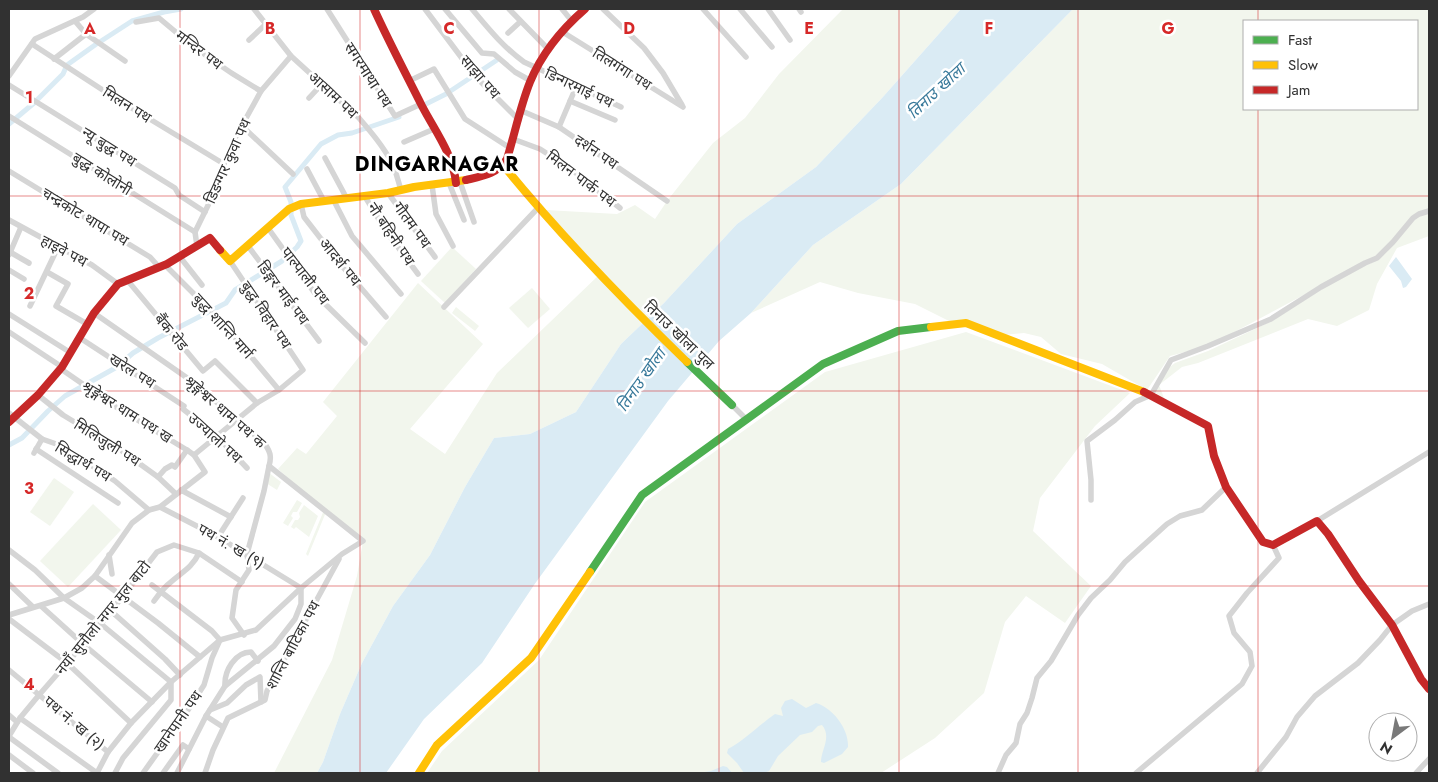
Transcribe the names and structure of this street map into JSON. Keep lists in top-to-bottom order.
{
  "streets": {
    "street": [
      "मन्दिर पथ",
      "तिलगंगा पथ",
      "सगरमाथा पथ",
      "साझा पथ",
      "डिन्गरमाई पथ",
      "आसाम पथ",
      "मिलन पथ",
      "न्यू बुद्ध पथ",
      "दर्शन पथ",
      "डिङग्गर कुवा पथ",
      "बुद्ध कोलोनी",
      "मिलन पार्क पथ",
      "चन्द्रकोट थापा पथ",
      "गौतम पथ",
      "नौ बहिनी पथ",
      "हाइवे पथ",
      "आदर्श पथ",
      "पाल्पाली पथ",
      "डिङ्गर माई पथ",
      "बुद्ध विहार पथ",
      "बुद्ध शान्ति मार्ग",
      "बैंक रोड",
      "तिनाउ खोला पुल",
      "खरेल पथ",
      "श्रृङ्गेश्वर धाम पथ ख",
      "श्रृङ्गेश्वर धाम पथ क",
      "उज्यालो पथ",
      "मिलिजुली पथ",
      "सिद्धार्थ पथ",
      "पथ नं. ख (९)",
      "नयाँ सुनौलो नगर मुल बाटो",
      "शान्ति बाटिका पथ",
      "खानेपानी पथ",
      "पथ नं. ख (२)"
    ]
  },
  "crossings": [
    ["मन्दिर पथ", "डिङग्गर कुवा पथ"],
    ["आसाम पथ", "डिङग्गर कुवा पथ"],
    ["मिलन पथ", "डिङग्गर कुवा पथ"],
    ["न्यू बुद्ध पथ", "डिङग्गर कुवा पथ"],
    ["डिङग्गर कुवा पथ", "बुद्ध कोलोनी"],
    ["चन्द्रकोट थापा पथ", "बुद्ध शान्ति मार्ग"],
    ["बुद्ध विहार पथ", "बुद्ध शान्ति मार्ग"],
    ["खरेल पथ", "उज्यालो पथ"],
    ["श्रृङ्गेश्वर धाम पथ क", "शान्ति बाटिका पथ"],
    ["नयाँ सुनौलो नगर मुल बाटो", "पथ नं. ख (२)"]
  ],
  "districts": ["DINGARNAGAR"],
  "water": ["तिनाउ खोला"],
  "legend": ["Fast", "Slow", "Jam"],
  "north": "bottom left",
  "grid": {
    "columns": [
      "A",
      "B",
      "C",
      "D",
      "E",
      "F",
      "G"
    ],
    "rows": [
      "1",
      "2",
      "3",
      "4"
    ]
  }
}
